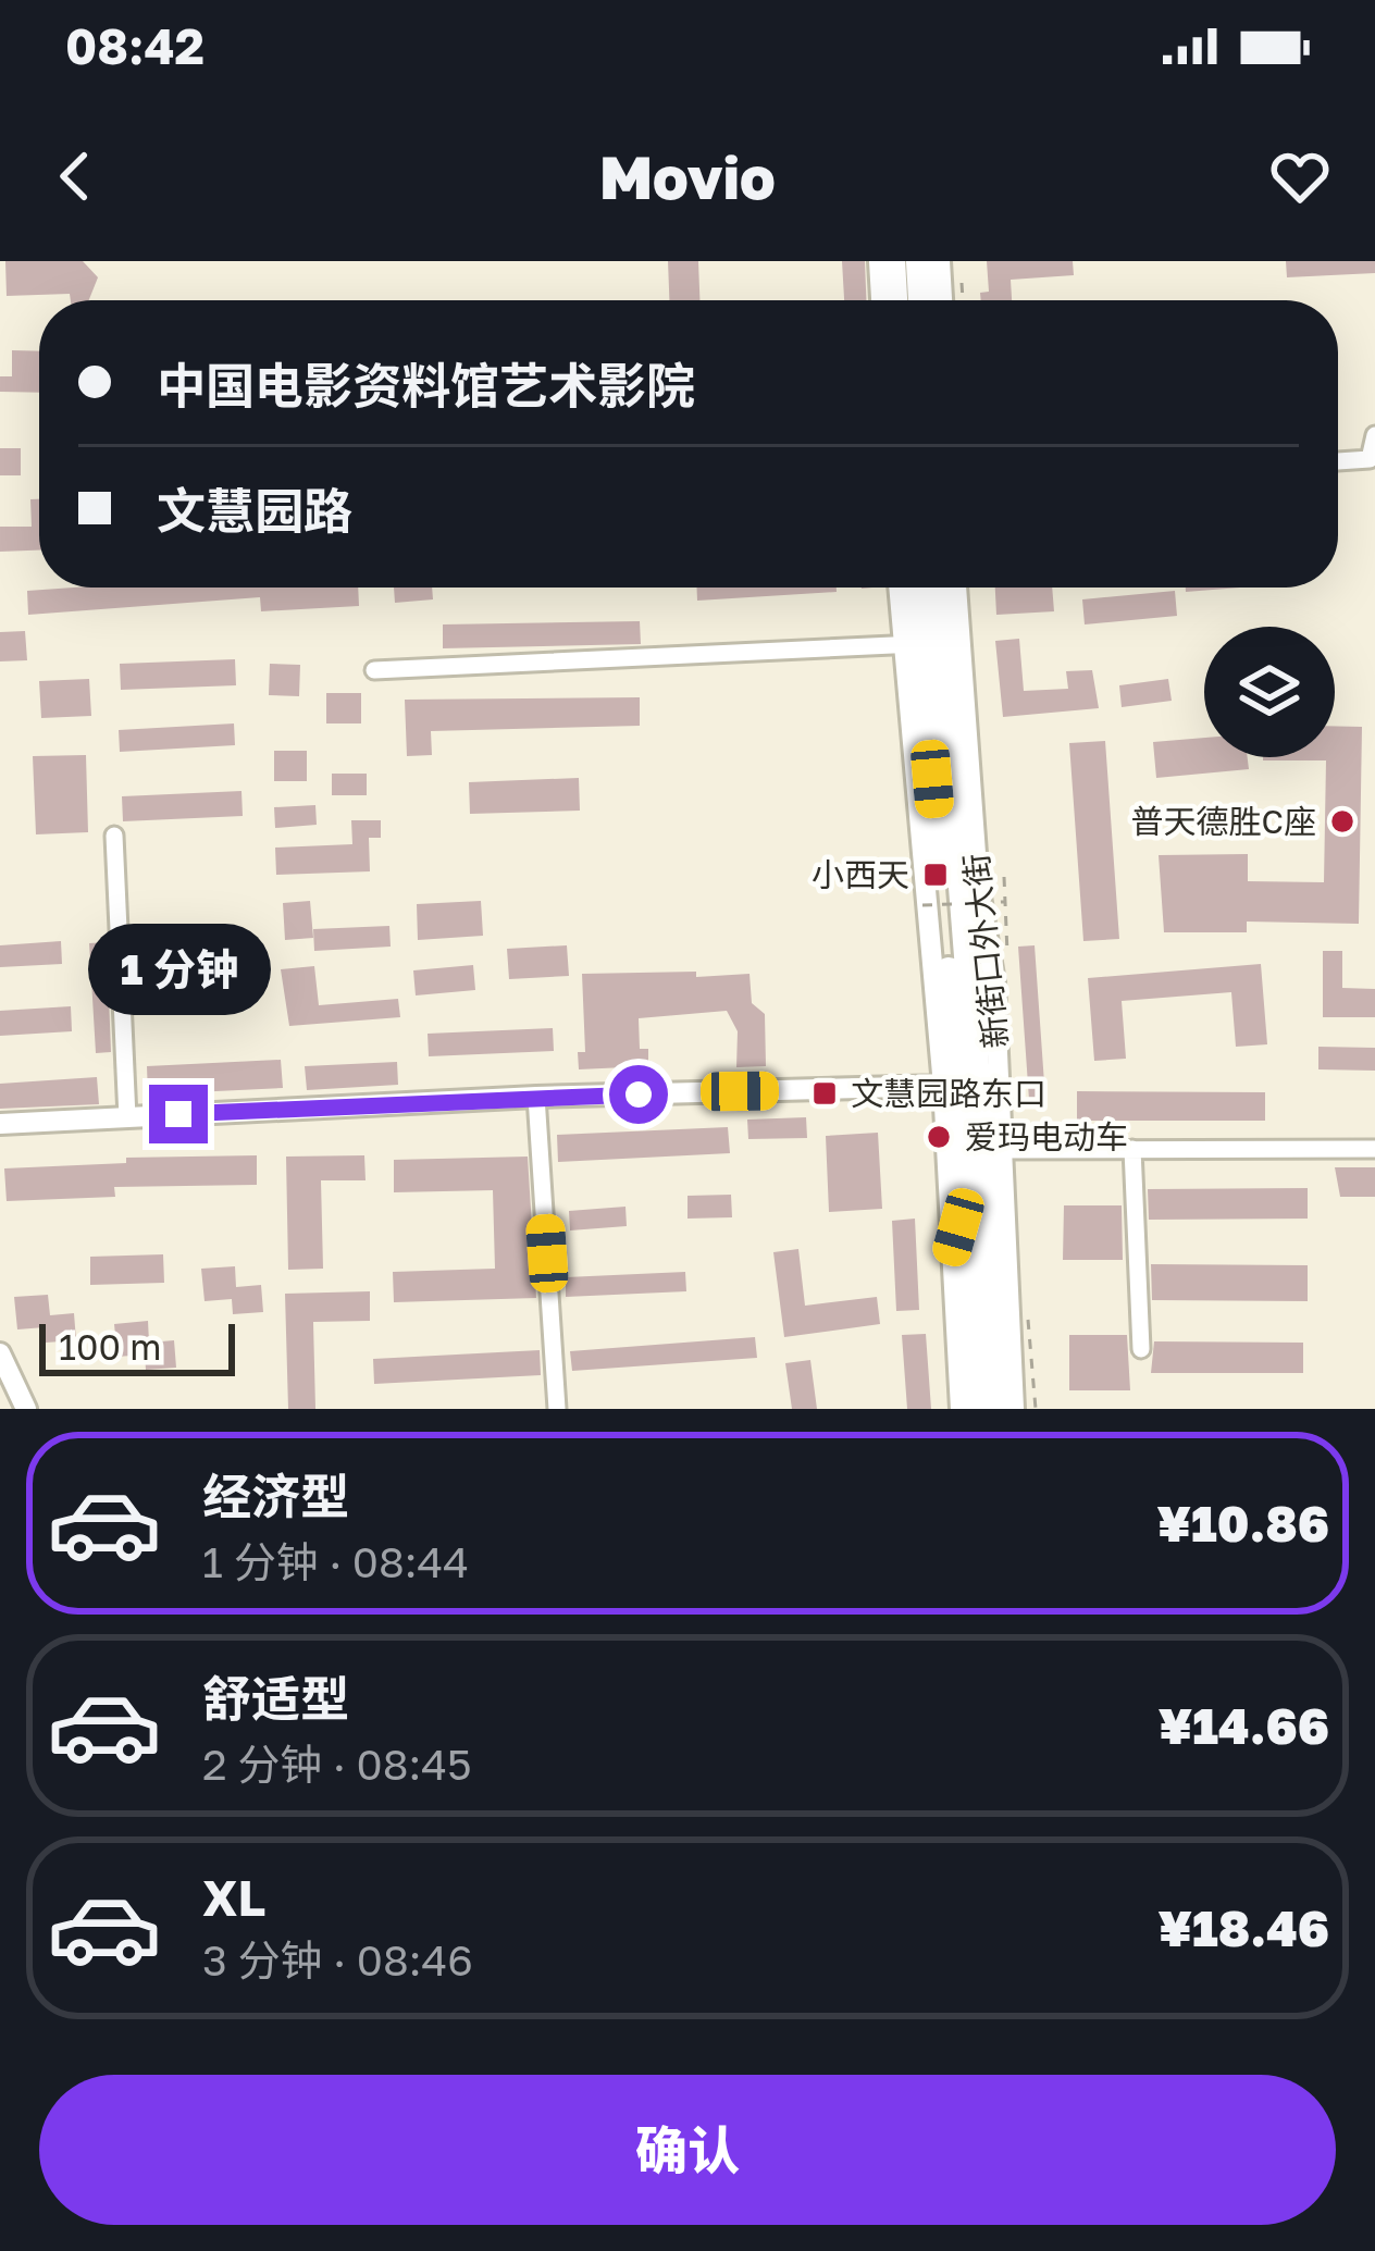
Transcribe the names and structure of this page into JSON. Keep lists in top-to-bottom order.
{
  "streets": {
    "main road": ["新街口外大街"]
  },
  "places": {
    "other": ["普天德胜C座", "爱玛电动车"],
    "transit": ["小西天", "文慧园路东口"]
  },
  "scale_bar": "100 m",
  "page": {
    "status": "08:42",
    "header": "Movio",
    "banner": ["中国电影资料馆艺术影院", "文慧园路"],
    "bubble": "1 分钟",
    "scale": "100 m",
    "list": [
      {
        "name": "经济型",
        "note": "1 分钟 · 08:44",
        "value": "¥10.86"
      },
      {
        "name": "舒适型",
        "note": "2 分钟 · 08:45",
        "value": "¥14.66"
      },
      {
        "name": "XL",
        "note": "3 分钟 · 08:46",
        "value": "¥18.46"
      }
    ],
    "buttons": "确认"
  }
}
